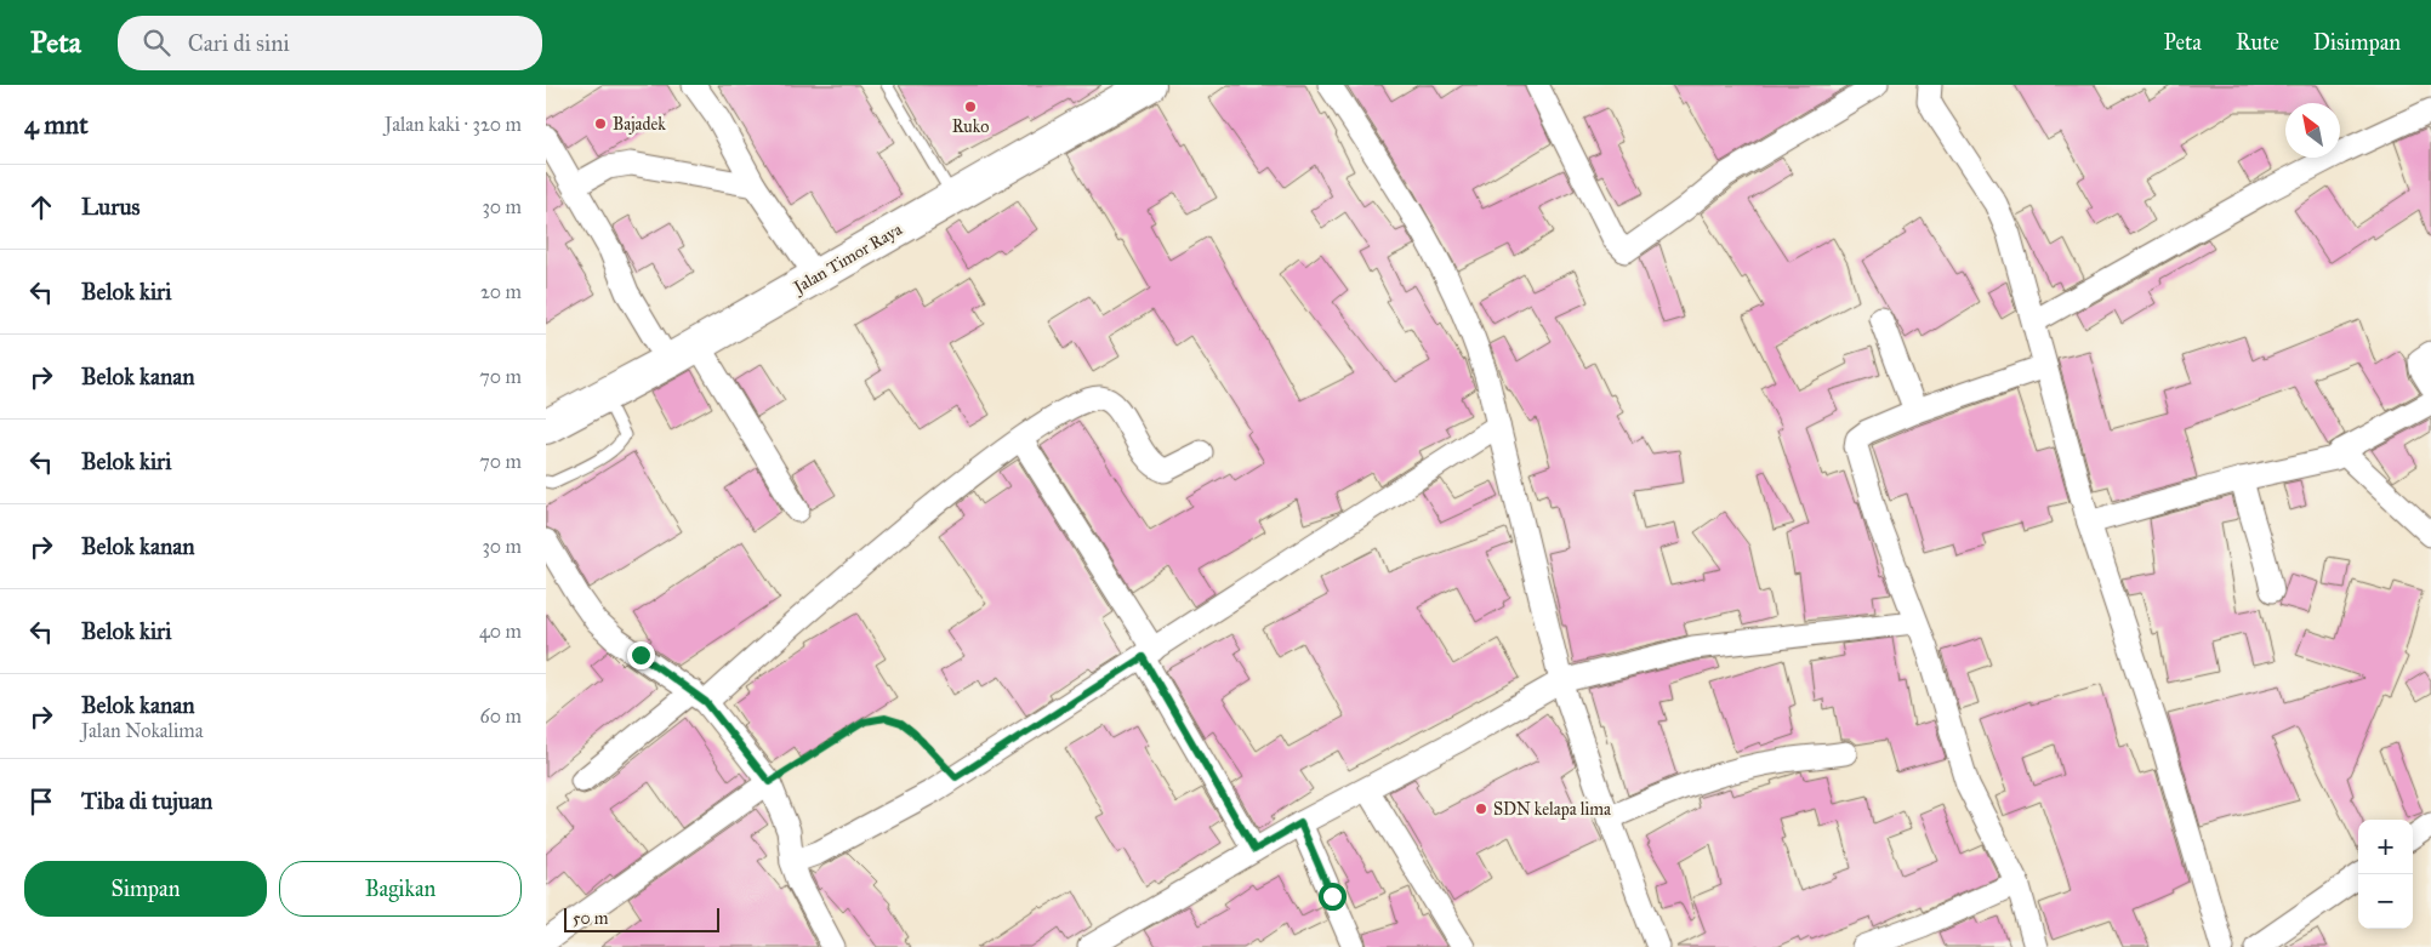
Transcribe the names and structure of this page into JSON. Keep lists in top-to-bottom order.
{
  "streets": {
    "highway": ["Jalan Timor Raya"]
  },
  "places": ["Ruko", "Bajadek", "SDN kelapa lima"],
  "scale_bar": "50 m",
  "north": "top left",
  "page": {
    "header": "Peta",
    "search": "Cari di sini",
    "nav": ["Peta", "Rute", "Disimpan"],
    "heading": ["4 mnt", "Jalan kaki · 320 m"],
    "list": [
      ["Lurus", "30 m"],
      ["Belok kiri", "20 m"],
      ["Belok kanan", "70 m"],
      ["Belok kiri", "70 m"],
      ["Belok kanan", "30 m"],
      ["Belok kiri", "40 m"],
      ["Belok kanan", "Jalan Nokalima", "60 m"],
      "Tiba di tujuan"
    ],
    "map_buttons": ["+", "−"],
    "buttons": ["Simpan", "Bagikan"],
    "scale": "50 m"
  }
}
